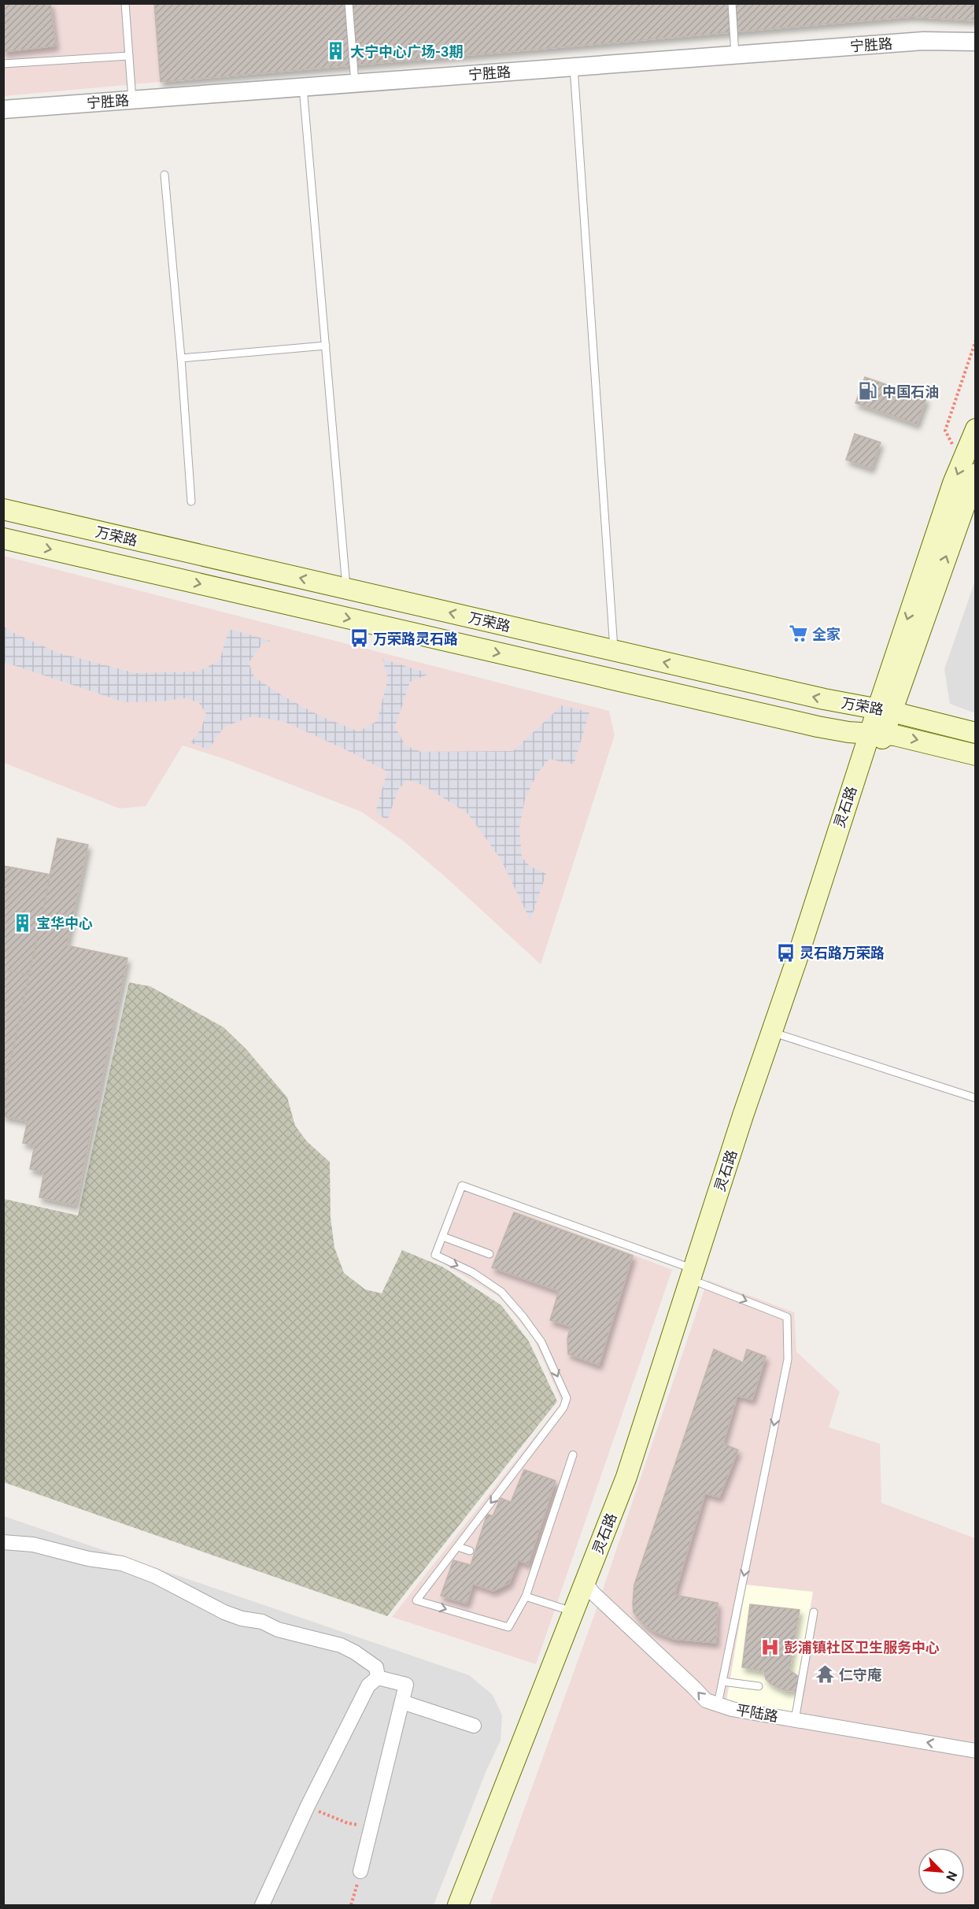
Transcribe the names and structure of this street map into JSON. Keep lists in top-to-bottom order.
{
  "streets": {
    "main road": ["万荣路", "灵石路"],
    "street": ["宁胜路", "平陆路"]
  },
  "crossings": [
    ["万荣路", "灵石路"],
    ["灵石路", "平陆路"]
  ],
  "one_way": ["平陆路"],
  "places": {
    "building": ["大宁中心广场-3期", "宝华中心"],
    "fuel station": ["中国石油"],
    "supermarket": ["全家"],
    "bus stop": ["万荣路灵石路", "灵石路万荣路"],
    "hospital": ["彭浦镇社区卫生服务中心"],
    "temple": ["仁守庵"]
  },
  "north": "bottom right"
}
